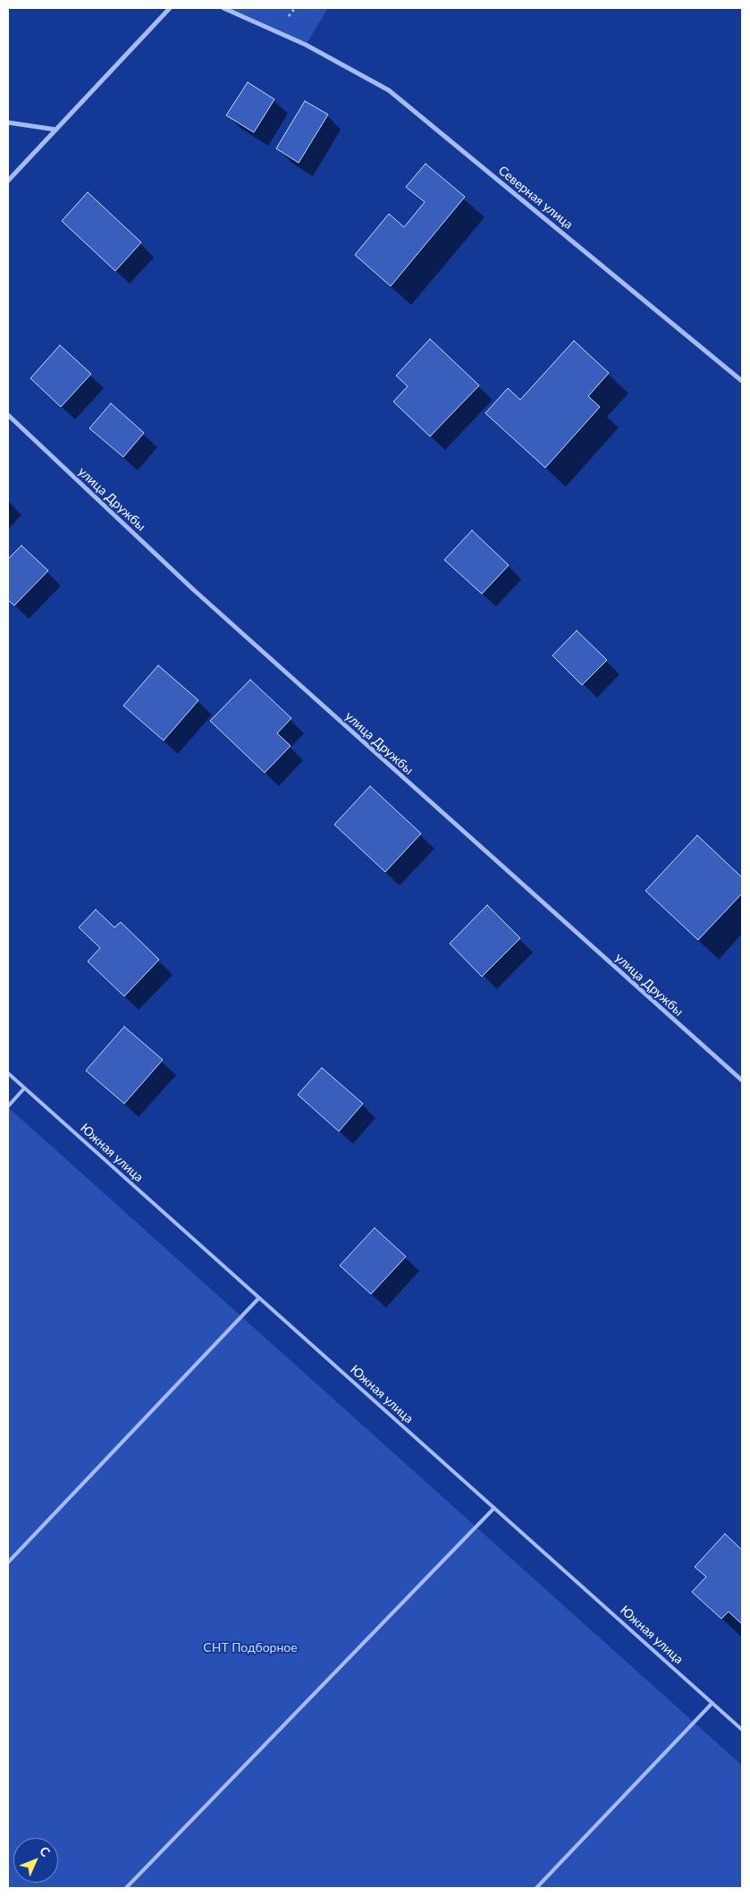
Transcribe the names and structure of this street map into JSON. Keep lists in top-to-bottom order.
{
  "streets": {
    "street": ["Северная улица", "улица Дружбы"],
    "lane": ["Южная улица"]
  },
  "parks": ["СНТ Подборное"],
  "north": "top right"
}
